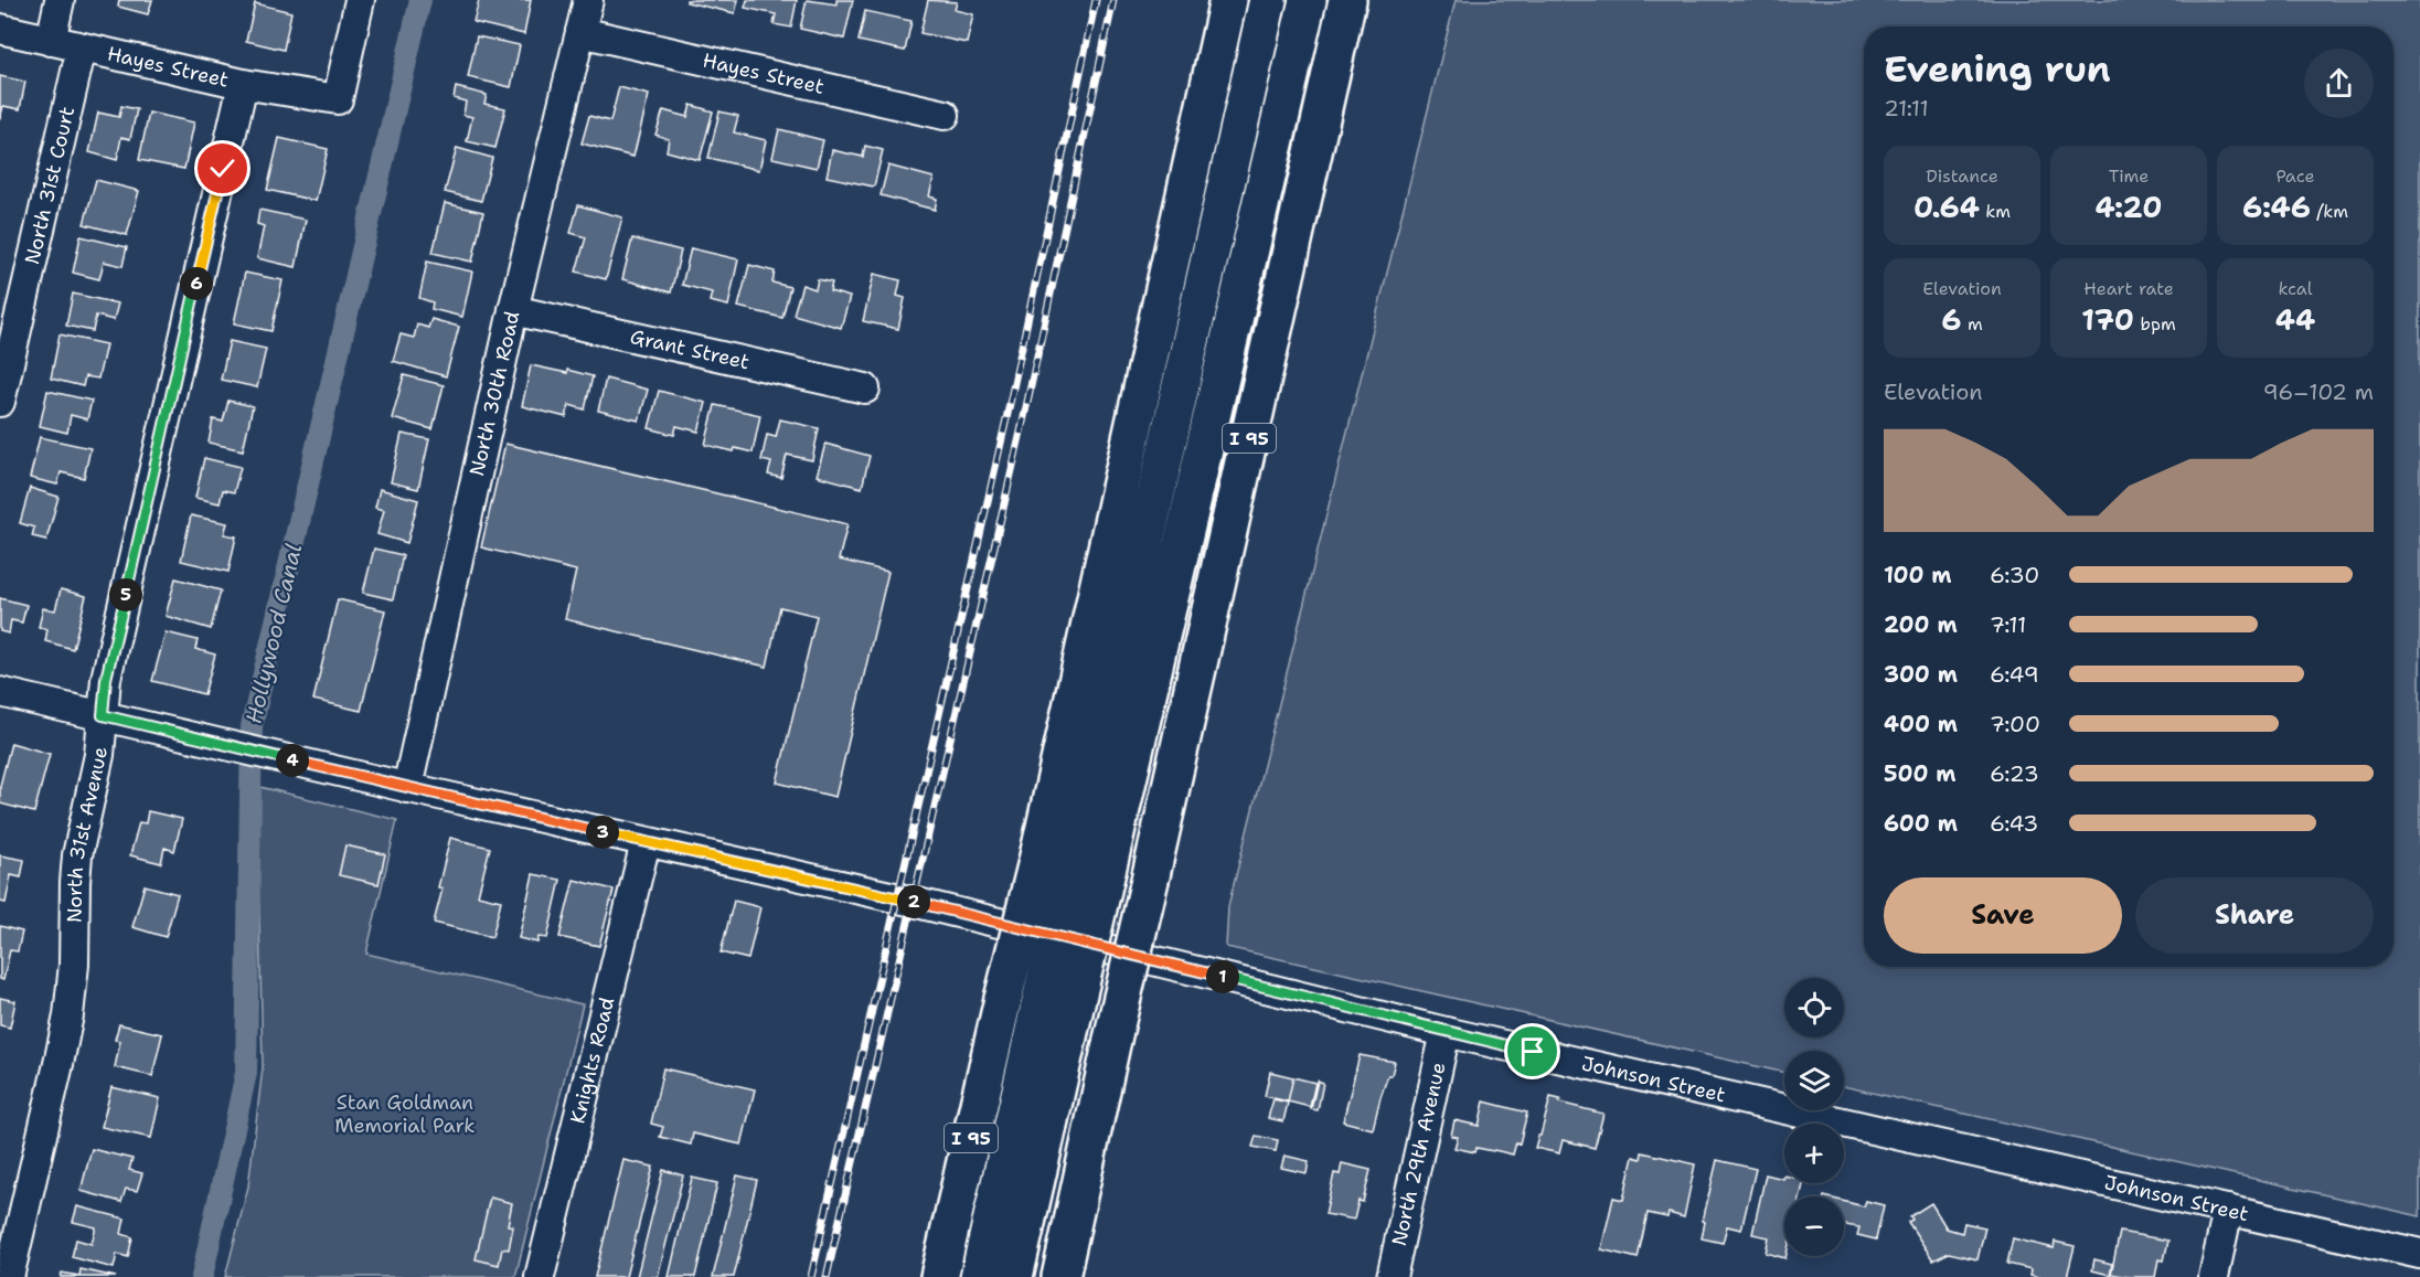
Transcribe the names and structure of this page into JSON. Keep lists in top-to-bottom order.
{
  "streets": {
    "highway": ["I 95"],
    "street": [
      "Hayes Street",
      "North 31st Court",
      "Grant Street",
      "North 30th Road",
      "North 31st Avenue",
      "Knights Road",
      "Johnson Street",
      "North 29th Avenue"
    ]
  },
  "crossings": [
    ["Hayes Street", "North 31st Court"],
    ["Hayes Street", "North 30th Road"],
    ["Hayes Street", "North 31st Avenue"],
    ["Grant Street", "North 30th Road"],
    ["North 30th Road", "Johnson Street"],
    ["North 31st Avenue", "Johnson Street"],
    ["Knights Road", "Johnson Street"],
    ["Johnson Street", "North 29th Avenue"]
  ],
  "water": ["Hollywood Canal"],
  "parks": ["Stan Goldman Memorial Park"],
  "page": {
    "heading": ["Evening run", "21:11"],
    "stats": [
      ["Distance", "0.64 km"],
      ["Time", "4:20"],
      ["Pace", "6:46 /km"],
      ["Elevation", "6 m"],
      ["Heart rate", "170 bpm"],
      ["kcal", "44"]
    ],
    "pins": [
      "6",
      "5",
      "4",
      "3",
      "2",
      "1"
    ],
    "chart": ["Elevation", "96–102 m"],
    "list": [
      {
        "name": "100 m",
        "note": "6:30"
      },
      {
        "name": "200 m",
        "note": "7:11"
      },
      {
        "name": "300 m",
        "note": "6:49"
      },
      {
        "name": "400 m",
        "note": "7:00"
      },
      {
        "name": "500 m",
        "note": "6:23"
      },
      {
        "name": "600 m",
        "note": "6:43"
      }
    ],
    "buttons": ["Save", "Share"],
    "map_buttons": ["+", "−"]
  }
}
